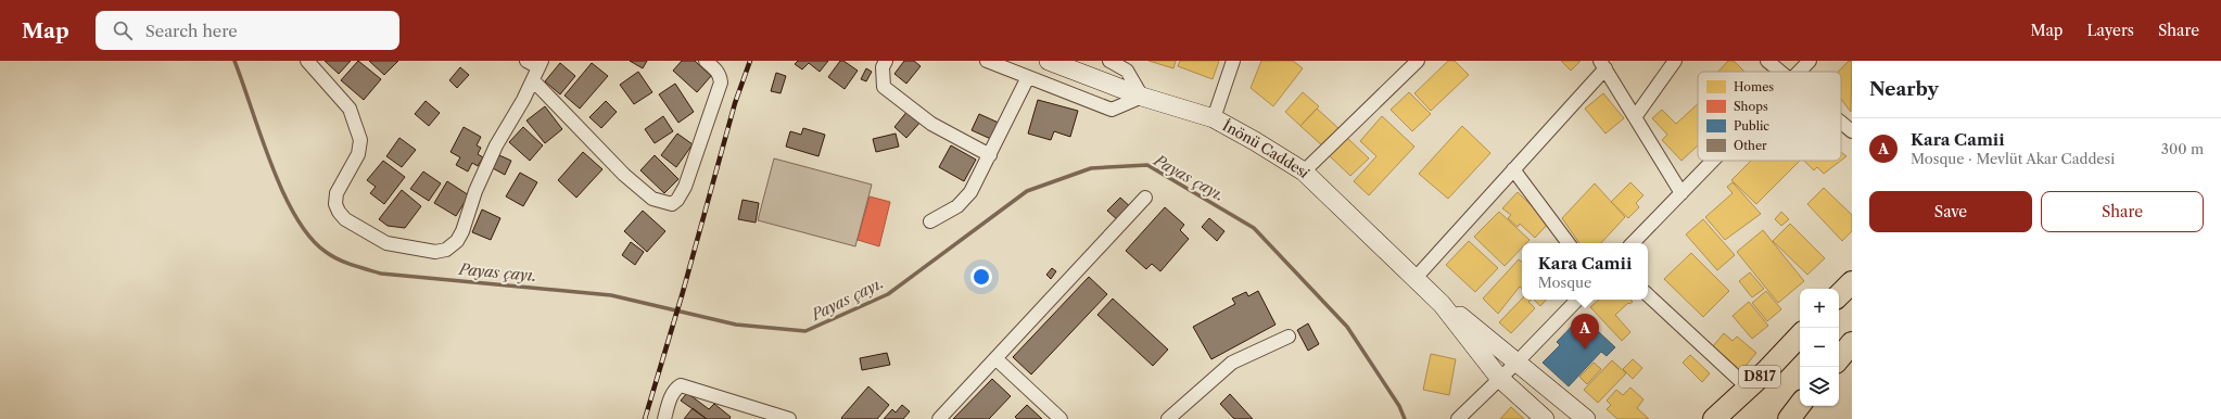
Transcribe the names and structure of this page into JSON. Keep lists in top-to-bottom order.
{
  "streets": {
    "highway": ["D817"],
    "main road": ["İnönü Caddesi"]
  },
  "water": ["Payas çayı."],
  "legend": [
    "Homes",
    "Shops",
    "Public",
    "Other"
  ],
  "page": {
    "header": "Map",
    "search": "Search here",
    "nav": ["Map", "Layers", "Share"],
    "heading": "Nearby",
    "list": [
      {
        "mark": "A",
        "name": "Kara Camii",
        "note": "Mosque · Mevlüt Akar Caddesi",
        "value": "300 m"
      }
    ],
    "buttons": ["Save", "Share"],
    "popup": ["Kara Camii", "Mosque"],
    "map_buttons": ["+", "−"],
    "pins": "A"
  }
}
